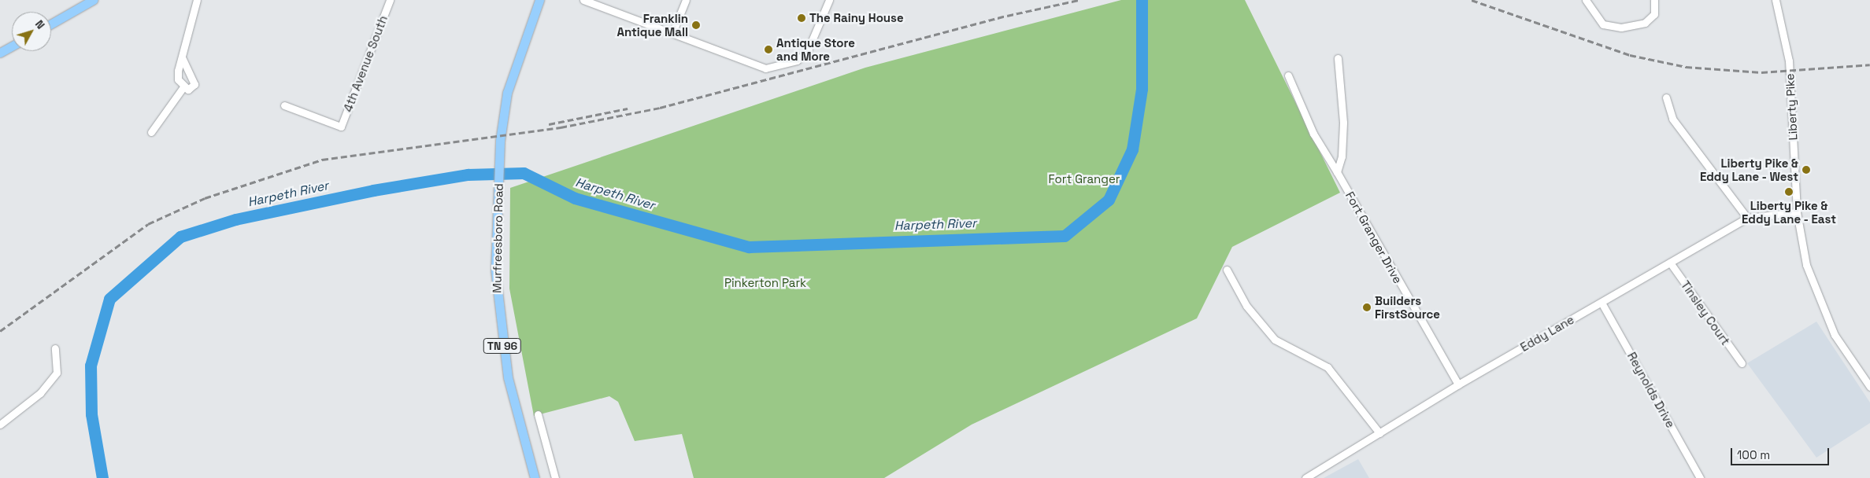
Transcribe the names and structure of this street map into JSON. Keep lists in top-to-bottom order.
{
  "streets": {
    "main road": ["Murfreesboro Road", "TN 96"],
    "street": [
      "4th Avenue South",
      "Liberty Pike",
      "Fort Granger Drive",
      "Tinsley Court",
      "Eddy Lane",
      "Reynolds Drive"
    ]
  },
  "crossings": [
    ["Liberty Pike", "Eddy Lane"],
    ["Fort Granger Drive", "Eddy Lane"],
    ["Tinsley Court", "Eddy Lane"],
    ["Eddy Lane", "Reynolds Drive"]
  ],
  "water": ["Harpeth River"],
  "parks": ["Fort Granger", "Pinkerton Park"],
  "places": [
    "The Rainy House",
    "Franklin Antique Mall",
    "Antique Store and More",
    "Liberty Pike & Eddy Lane - West",
    "Liberty Pike & Eddy Lane - East",
    "Builders FirstSource"
  ],
  "scale_bar": "100 m",
  "north": "top right"
}
